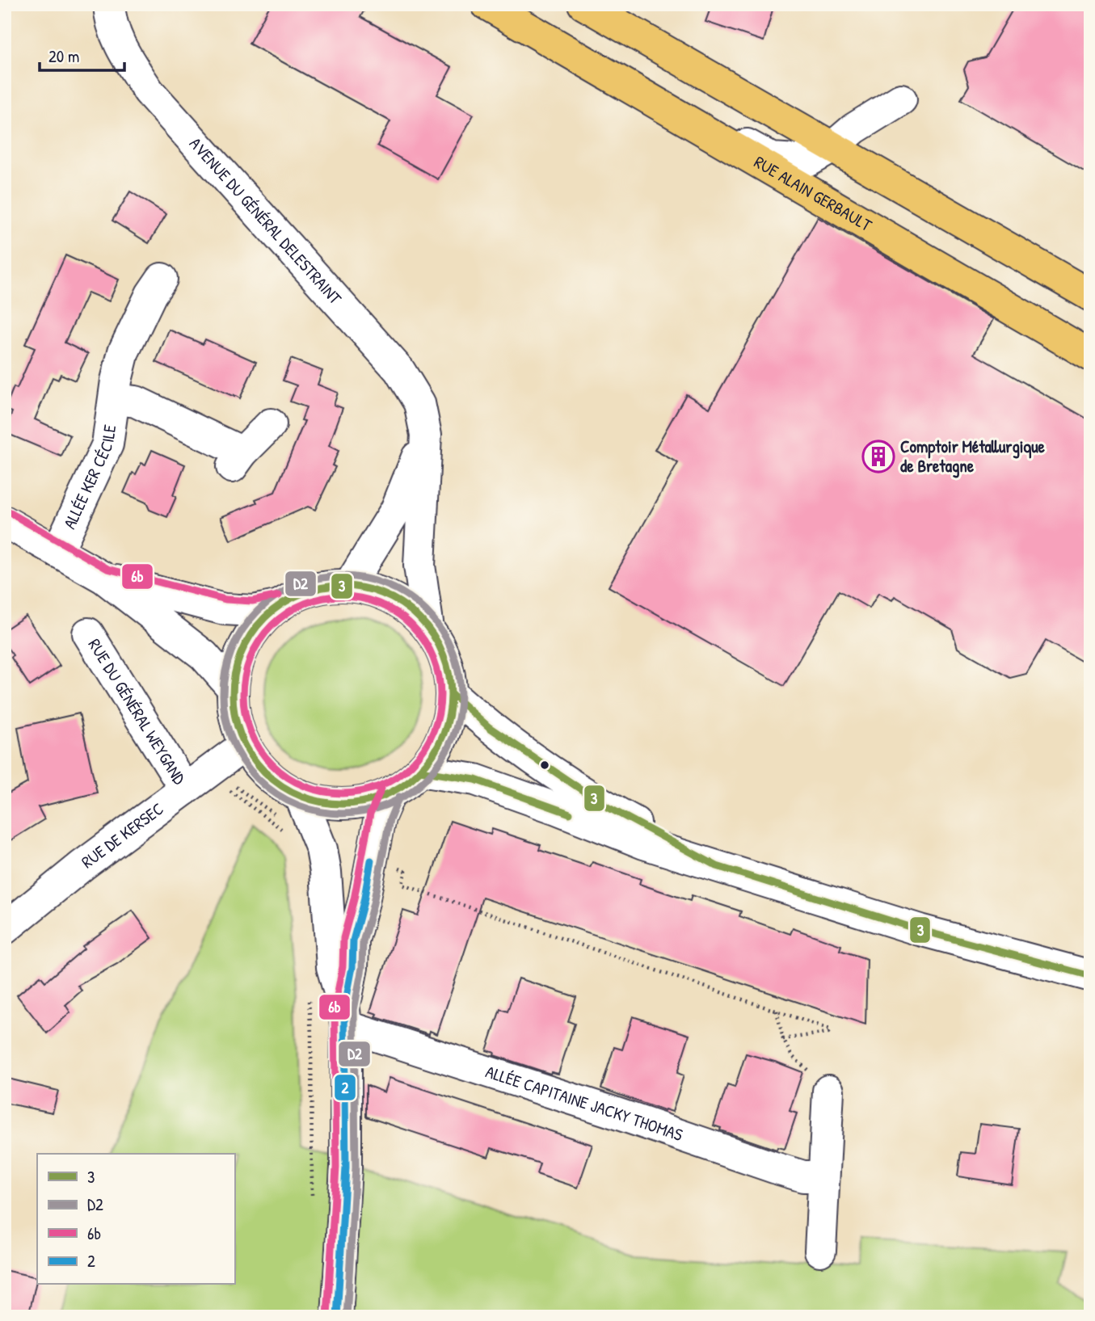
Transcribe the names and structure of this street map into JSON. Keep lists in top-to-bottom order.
{
  "streets": {
    "main road": ["RUE ALAIN GERBAULT"],
    "street": [
      "AVENUE DU GÉNÉRAL DELESTRAINT",
      "ALLÉE KER CÉCILE",
      "RUE DU GÉNÉRAL WEYGAND",
      "RUE DE KERSEC",
      "ALLÉE CAPITAINE JACKY THOMAS"
    ]
  },
  "crossings": [
    ["RUE DU GÉNÉRAL WEYGAND", "RUE DE KERSEC"]
  ],
  "places": {
    "building": ["Comptoir Métallurgique de Bretagne"]
  },
  "lines": [
    "transit line 6b",
    "transit line D2",
    "transit line 3",
    "transit line 2"
  ],
  "legend": [
    "3",
    "D2",
    "6b",
    "2"
  ],
  "scale_bar": "20 m"
}
